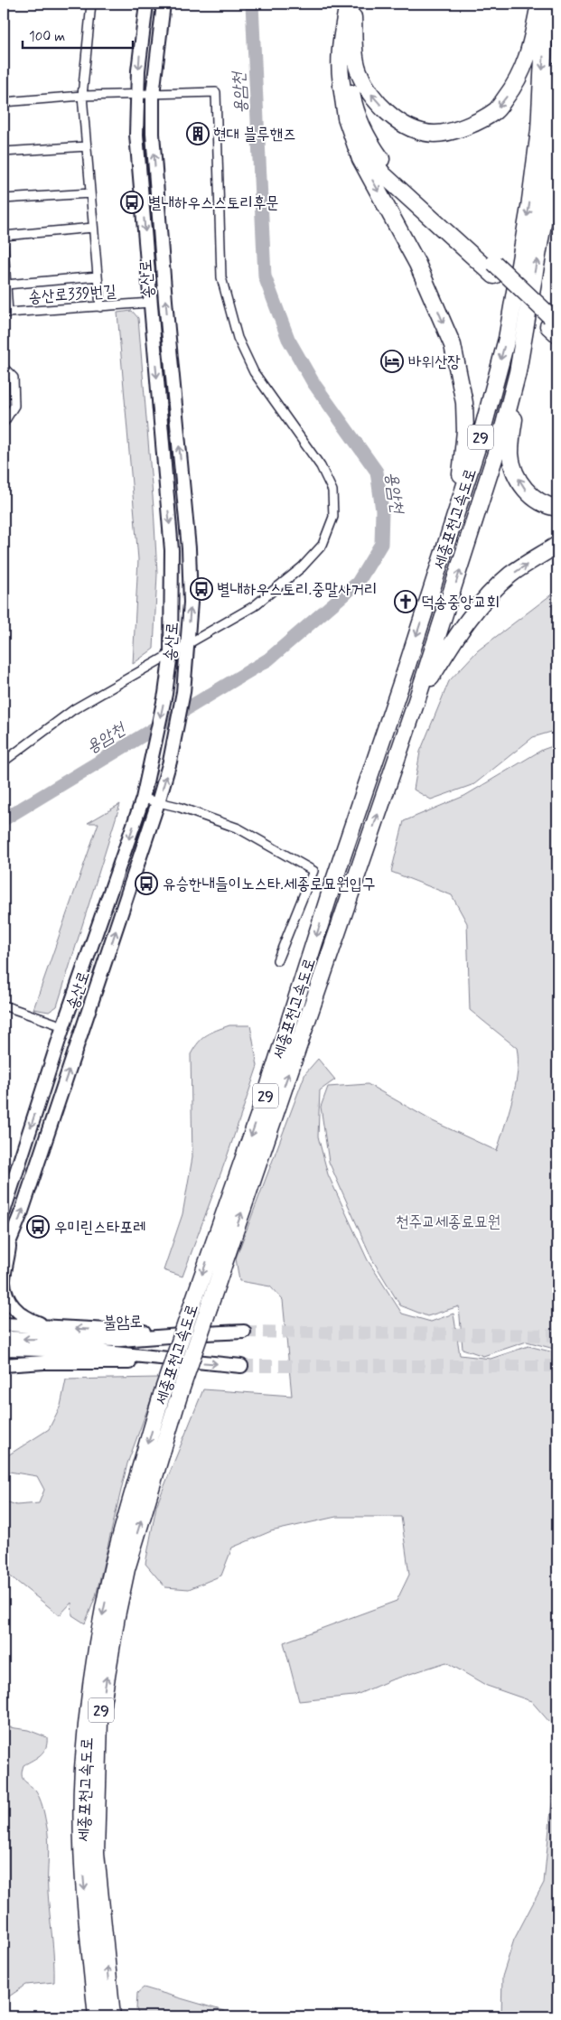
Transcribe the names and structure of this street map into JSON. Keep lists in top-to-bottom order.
{
  "streets": {
    "highway": ["29", "세종포천고속도로"],
    "street": ["송산로", "송산로339번길", "불암로"]
  },
  "crossings": [
    ["송산로", "송산로339번길"]
  ],
  "water": ["용암천"],
  "parks": ["천주교세종료묘원"],
  "places": {
    "building": ["현대 블루핸즈"],
    "bus stop": [
      "별내하우스스토리후문",
      "별내하우스토리.중말사거리",
      "유승한내들이노스타.세종로묘원입구",
      "우미린스타포레"
    ],
    "hotel": ["바위산장"],
    "church": ["덕송중앙교회"]
  },
  "scale_bar": "100 m"
}
